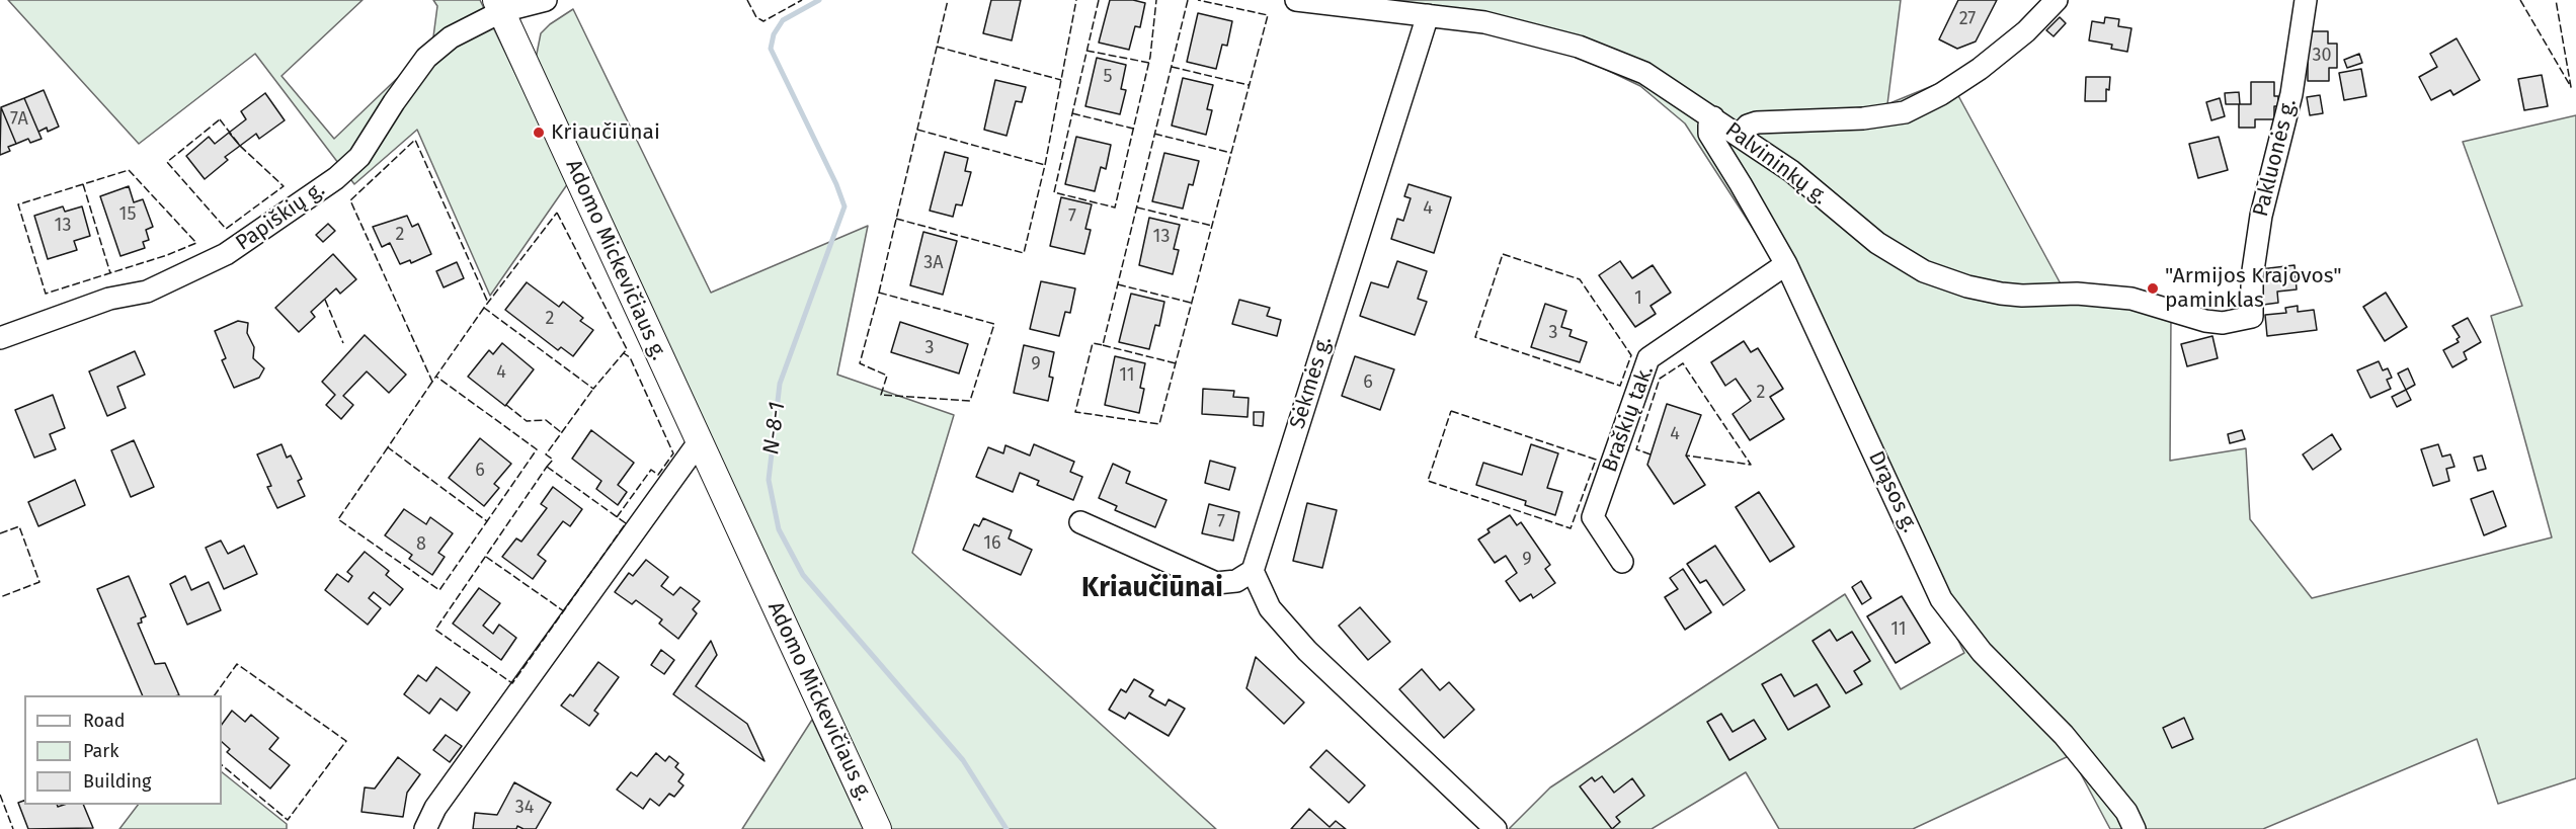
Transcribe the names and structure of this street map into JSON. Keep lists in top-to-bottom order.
{
  "streets": {
    "main road": ["Adomo Mickevičiaus g."],
    "street": [
      "Pakluonės g.",
      "Palvininkų g.",
      "Papiškių g.",
      "Sėkmės g.",
      "Braškių tak.",
      "Drąsos g."
    ]
  },
  "crossings": [
    ["Pakluonės g.", "Palvininkų g."],
    ["Palvininkų g.", "Sėkmės g."],
    ["Palvininkų g.", "Drąsos g."],
    ["Papiškių g.", "Adomo Mickevičiaus g."],
    ["Braškių tak.", "Drąsos g."]
  ],
  "districts": ["Kriaučiūnai"],
  "water": ["N-8-1"],
  "places": ["Kriaučiūnai", "\"Armijos Krajovos\" paminklas"],
  "house_numbers": [
    "27",
    "30",
    "5",
    "7A",
    "4",
    "15",
    "7",
    "13",
    "2",
    "13",
    "3A",
    "1",
    "2",
    "3",
    "3",
    "9",
    "4",
    "11",
    "6",
    "2",
    "4",
    "6",
    "7",
    "16",
    "8",
    "9",
    "11",
    "34"
  ],
  "legend": ["Road", "Park", "Building"]
}
